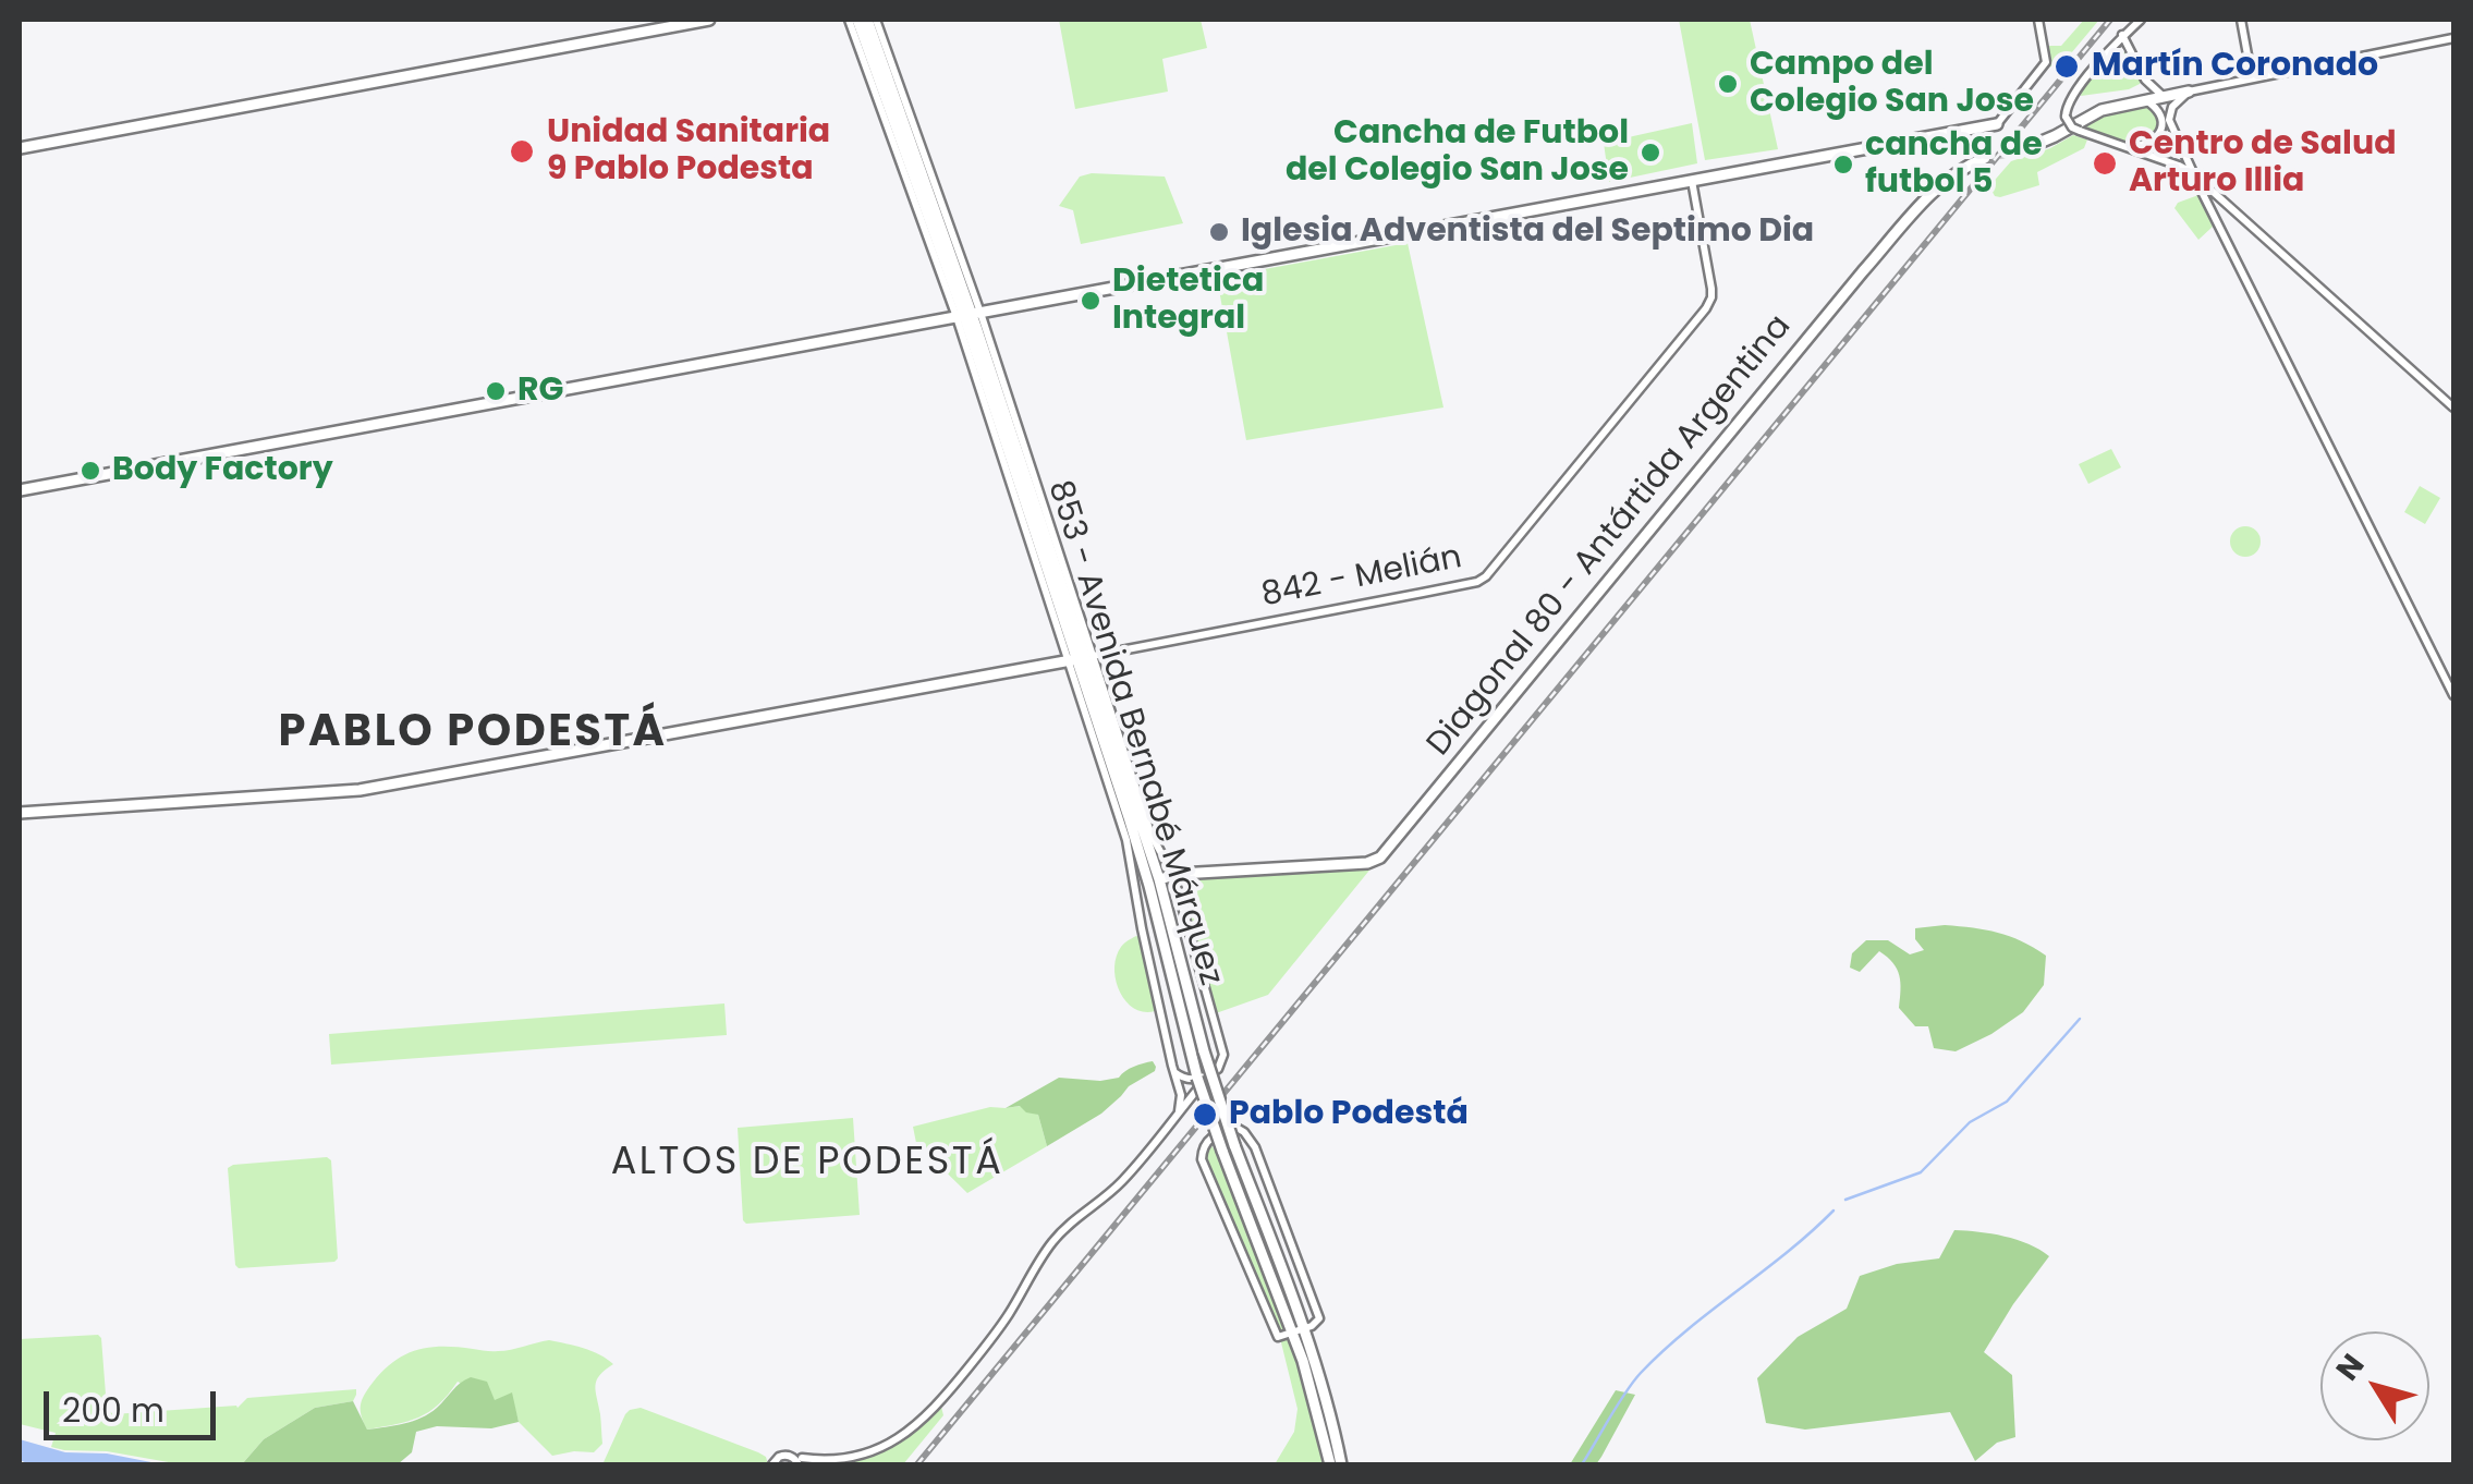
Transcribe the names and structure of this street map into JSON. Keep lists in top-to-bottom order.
{
  "streets": {
    "main road": ["Diagonal 80 - Antártida Argentina", "853 - Avenida Bernabé Márquez"],
    "street": ["842 - Melián"]
  },
  "crossings": [
    ["Diagonal 80 - Antártida Argentina", "853 - Avenida Bernabé Márquez"],
    ["842 - Melián", "853 - Avenida Bernabé Márquez"]
  ],
  "districts": ["PABLO PODESTÁ", "ALTOS DE PODESTÁ"],
  "places": [
    "Martín Coronado",
    "Campo del Colegio San Jose",
    "Unidad Sanitaria 9 Pablo Podesta",
    "Cancha de Futbol del Colegio San Jose",
    "Centro de Salud Arturo Illia",
    "cancha de futbol 5",
    "Iglesia Adventista del Septimo Dia",
    "Dietetica Integral",
    "RG",
    "Body Factory",
    "Pablo Podestá"
  ],
  "scale_bar": "200 m",
  "north": "top left"
}
